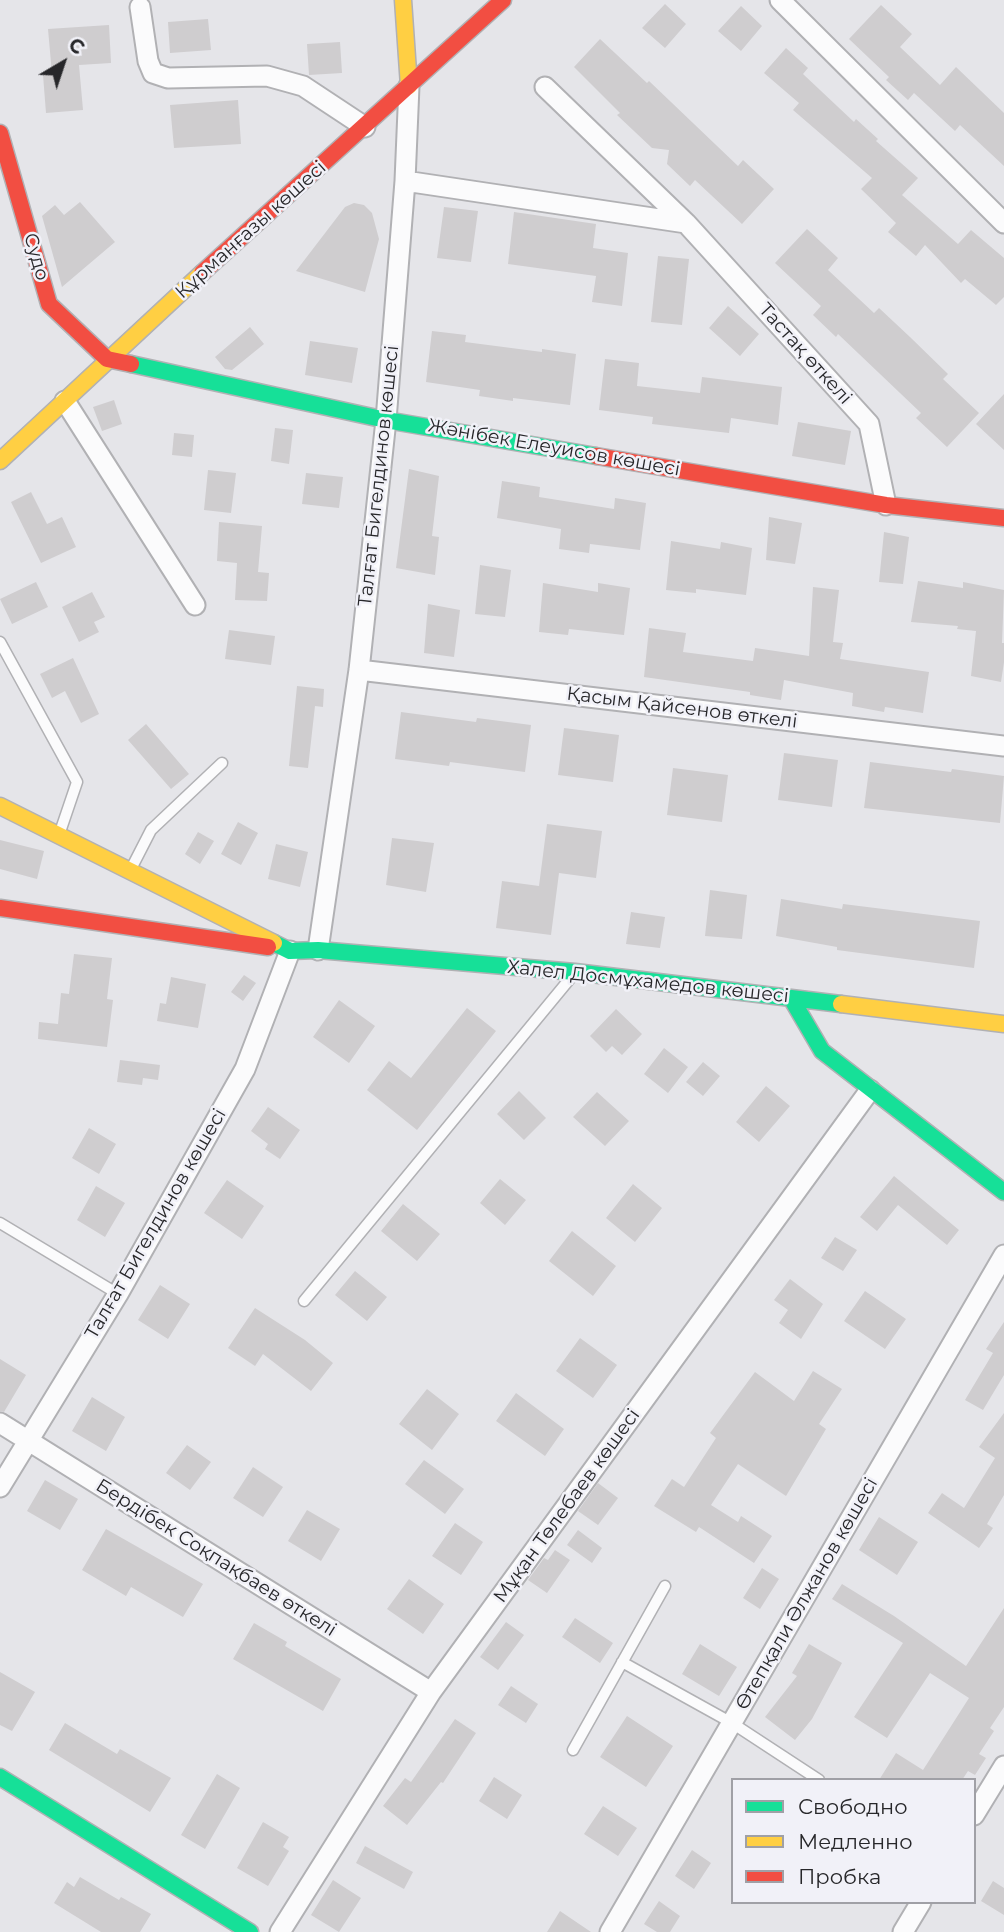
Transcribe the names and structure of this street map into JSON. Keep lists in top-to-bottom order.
{
  "streets": {
    "street": [
      "Құрманғазы көшесі",
      "Судо",
      "Тастақ өткелі",
      "Жәнібек Елеуисов көшесі",
      "Талғат Бигелдинов көшесі",
      "Қасым Қайсенов өткелі",
      "Халел Досмұхамедов көшесі",
      "Мұқан Төлебаев көшесі",
      "Бердібек Соқпақбаев өткелі",
      "Өтепқали Әлжанов көшесі"
    ]
  },
  "crossings": [
    ["Құрманғазы көшесі", "Судо"],
    ["Құрманғазы көшесі", "Жәнібек Елеуисов көшесі"],
    ["Құрманғазы көшесі", "Талғат Бигелдинов көшесі"],
    ["Судо", "Жәнібек Елеуисов көшесі"],
    ["Тастақ өткелі", "Жәнібек Елеуисов көшесі"],
    ["Жәнібек Елеуисов көшесі", "Талғат Бигелдинов көшесі"],
    ["Талғат Бигелдинов көшесі", "Қасым Қайсенов өткелі"],
    ["Талғат Бигелдинов көшесі", "Халел Досмұхамедов көшесі"],
    ["Талғат Бигелдинов көшесі", "Бердібек Соқпақбаев өткелі"],
    ["Мұқан Төлебаев көшесі", "Бердібек Соқпақбаев өткелі"]
  ],
  "legend": ["Свободно", "Медленно", "Пробка"],
  "north": "top right"
}
